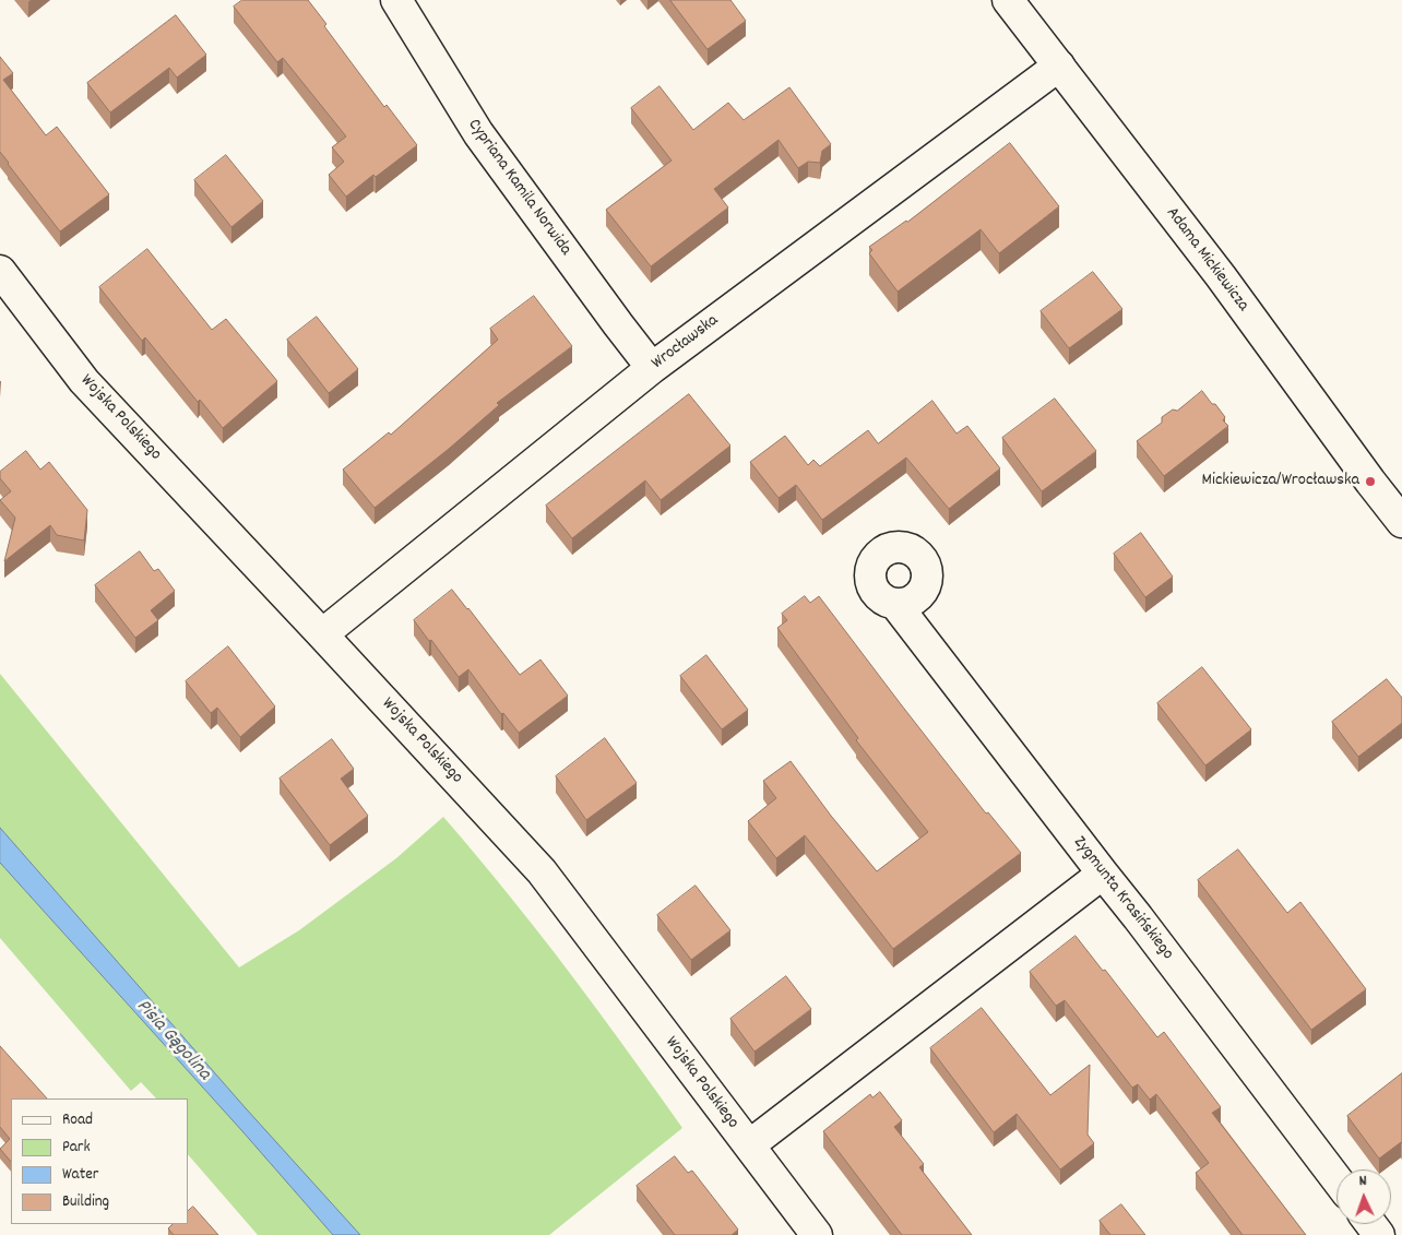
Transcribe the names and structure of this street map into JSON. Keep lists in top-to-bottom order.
{
  "streets": {
    "street": [
      "Cypriana Kamila Norwida",
      "Adama Mickiewicza",
      "Wrocławska",
      "Wojska Polskiego",
      "Zygmunta Krasińskiego"
    ]
  },
  "crossings": [
    ["Cypriana Kamila Norwida", "Wrocławska"],
    ["Adama Mickiewicza", "Wrocławska"],
    ["Wrocławska", "Wojska Polskiego"]
  ],
  "water": ["Pisia Gągolina"],
  "places": ["Mickiewicza/Wrocławska"],
  "legend": [
    "Road",
    "Park",
    "Water",
    "Building"
  ],
  "north": "top"
}
